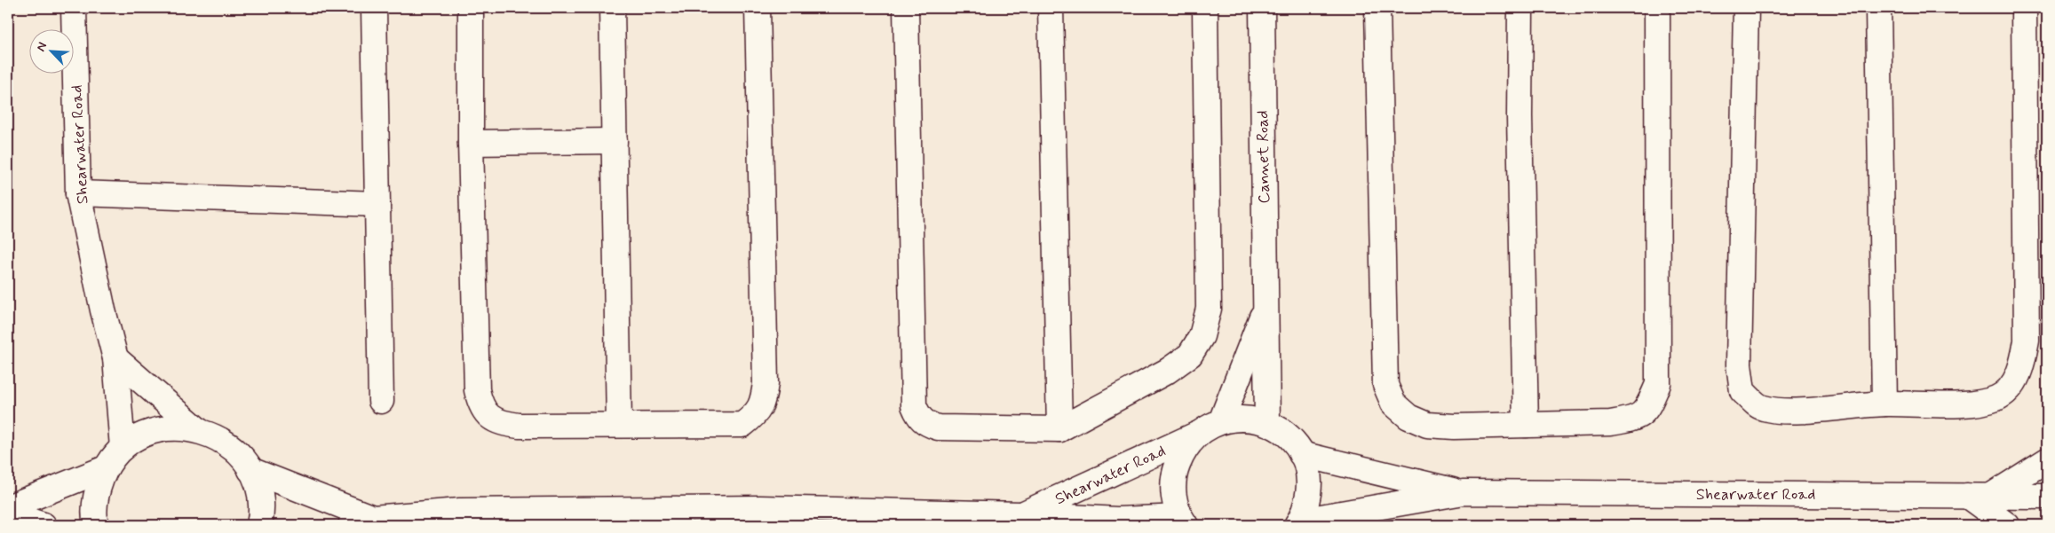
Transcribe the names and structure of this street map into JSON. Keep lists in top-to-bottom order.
{
  "streets": {
    "street": ["Shearwater Road", "Cannet Road"]
  },
  "crossings": [
    ["Shearwater Road", "Cannet Road"]
  ],
  "north": "top left"
}
